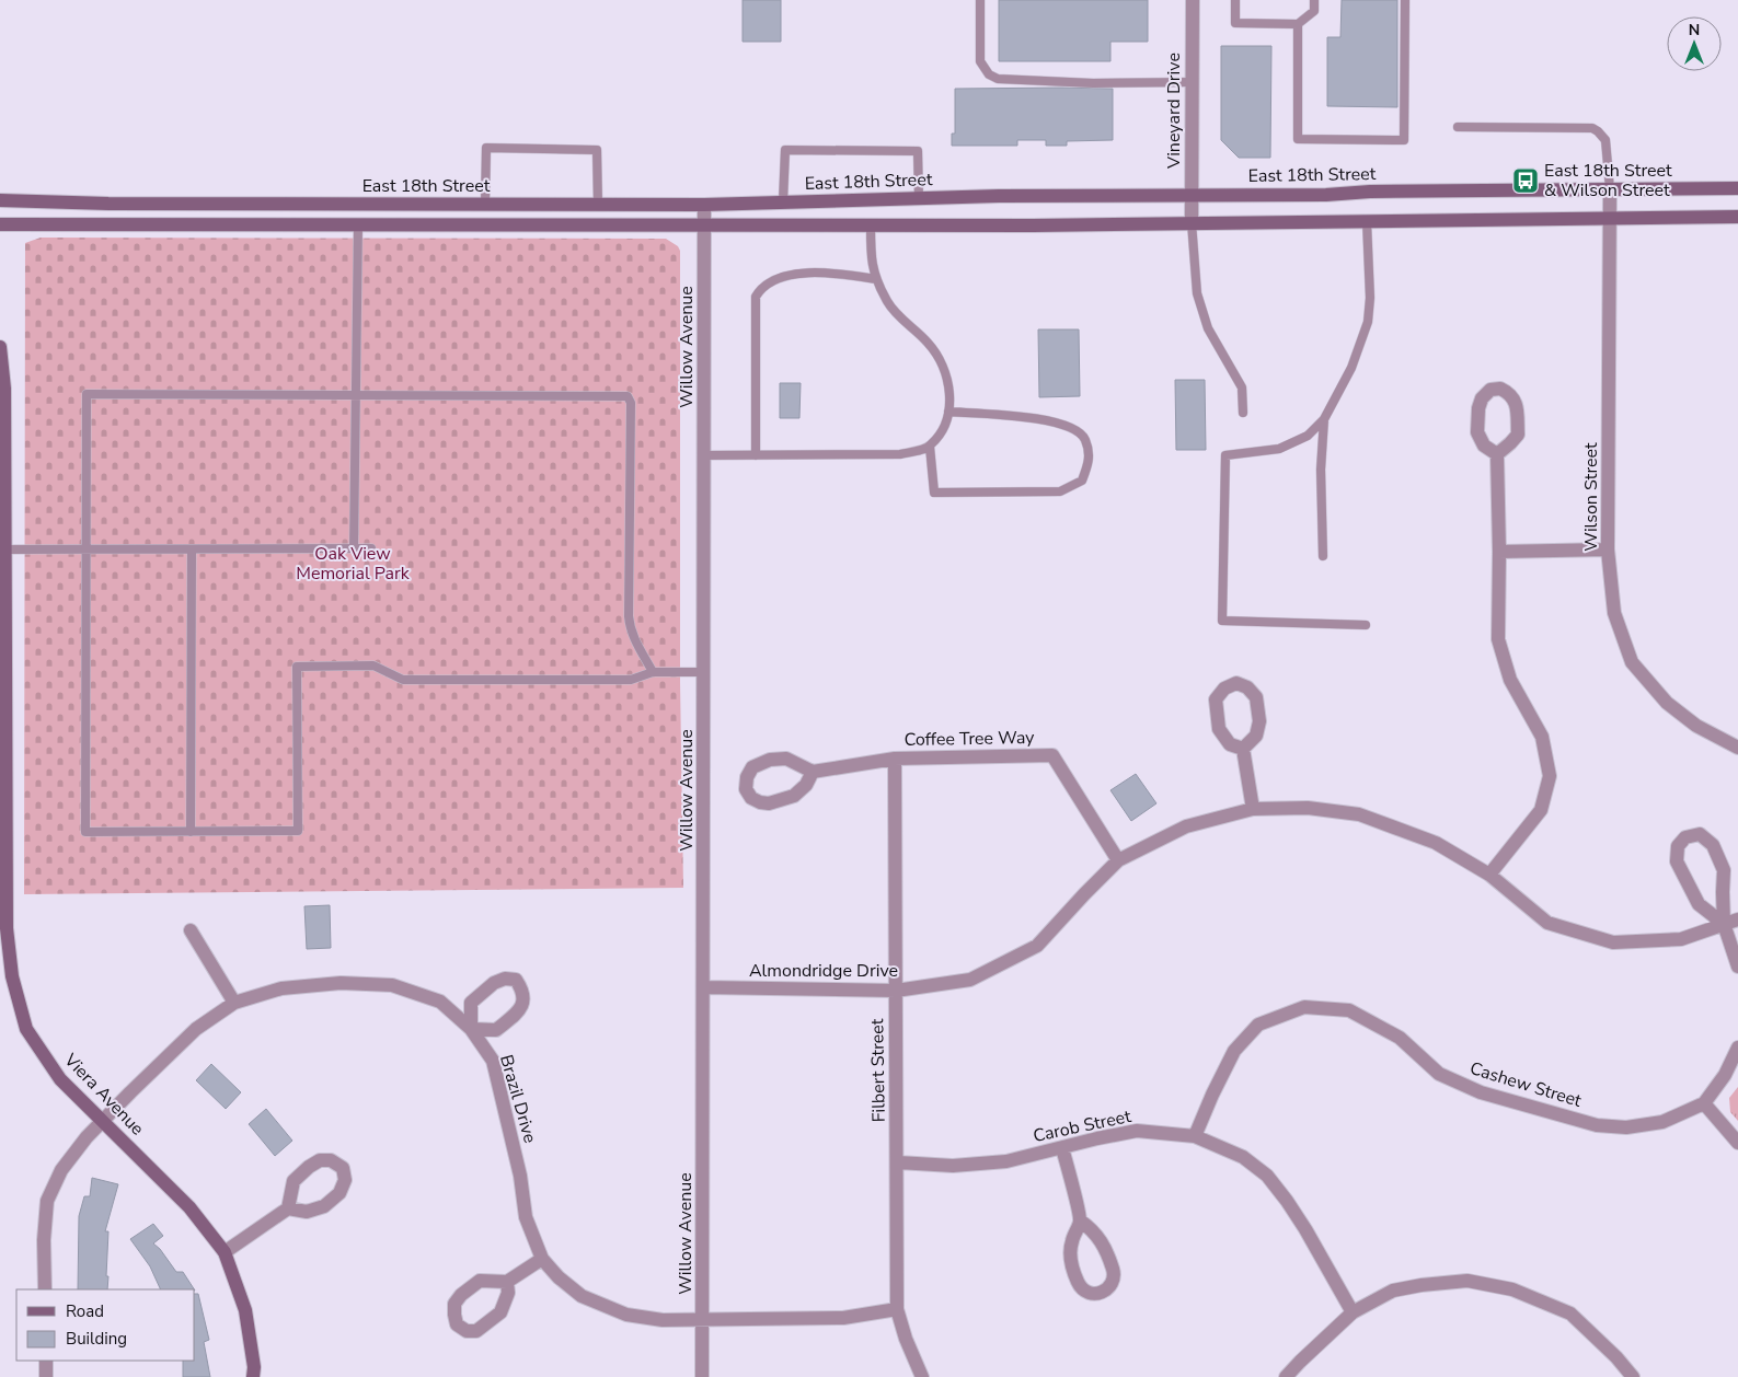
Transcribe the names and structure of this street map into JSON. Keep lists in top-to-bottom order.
{
  "streets": {
    "main road": ["East 18th Street", "Viera Avenue"],
    "street": [
      "Vineyard Drive",
      "Willow Avenue",
      "Wilson Street",
      "Coffee Tree Way",
      "Almondridge Drive",
      "Filbert Street",
      "Cashew Street",
      "Brazil Drive",
      "Carob Street"
    ]
  },
  "crossings": [
    ["Vineyard Drive", "East 18th Street"],
    ["East 18th Street", "Willow Avenue"],
    ["East 18th Street", "Wilson Street"],
    ["Willow Avenue", "Almondridge Drive"],
    ["Willow Avenue", "Brazil Drive"],
    ["Coffee Tree Way", "Almondridge Drive"],
    ["Coffee Tree Way", "Filbert Street"],
    ["Almondridge Drive", "Filbert Street"],
    ["Filbert Street", "Brazil Drive"],
    ["Filbert Street", "Carob Street"],
    ["Cashew Street", "Carob Street"],
    ["Viera Avenue", "Brazil Drive"]
  ],
  "parks": ["Oak View Memorial Park"],
  "places": {
    "bus stop": ["East 18th Street & Wilson Street"]
  },
  "legend": ["Road", "Building"],
  "north": "top"
}
